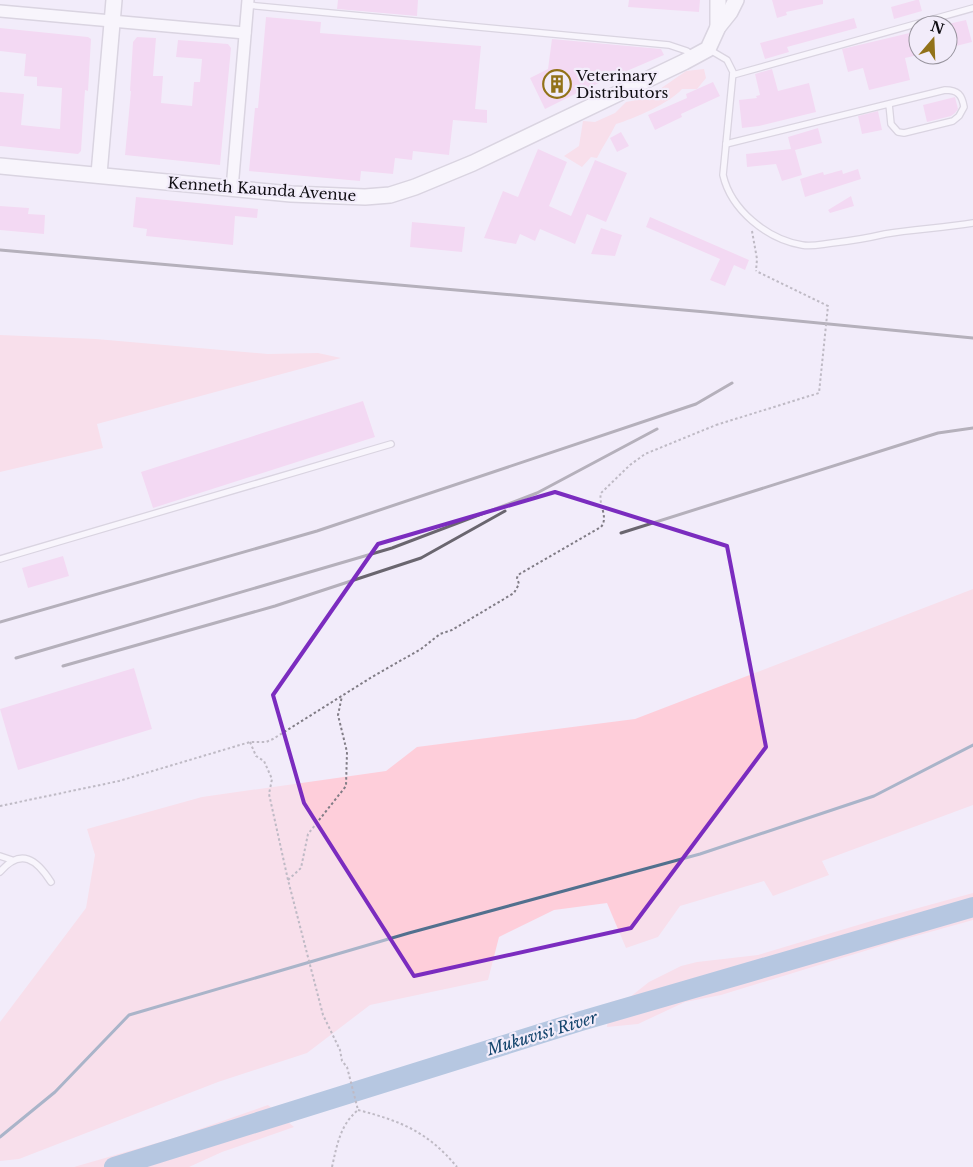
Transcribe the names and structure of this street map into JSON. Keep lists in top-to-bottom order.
{
  "streets": {
    "main road": ["Kenneth Kaunda Avenue"]
  },
  "water": ["Mukuvisi River"],
  "places": {
    "building": ["Veterinary Distributors"]
  },
  "north": "top"
}
